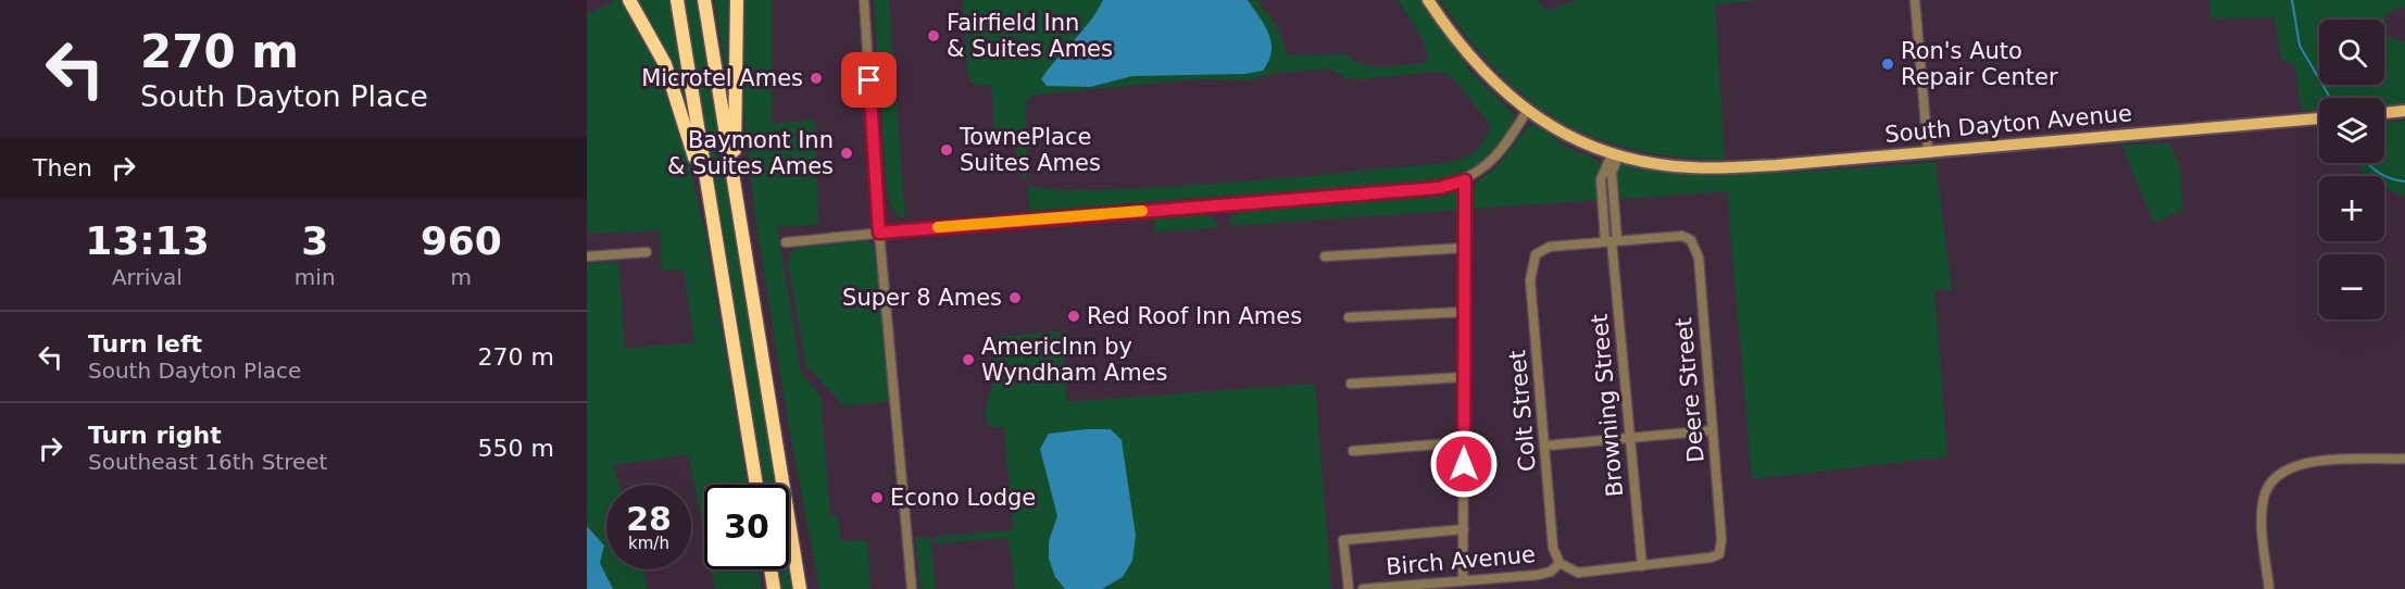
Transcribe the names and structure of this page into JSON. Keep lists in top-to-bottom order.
{
  "streets": {
    "main road": ["South Dayton Avenue"],
    "street": [
      "Deere Street",
      "Browning Street",
      "Colt Street",
      "Birch Avenue"
    ]
  },
  "crossings": [
    ["South Dayton Avenue", "Browning Street"],
    ["Deere Street", "Browning Street"],
    ["Deere Street", "Colt Street"],
    ["Browning Street", "Colt Street"],
    ["Colt Street", "Birch Avenue"]
  ],
  "places": [
    "Fairfield Inn & Suites Ames",
    "Ron's Auto Repair Center",
    "Microtel Ames",
    "TownePlace Suites Ames",
    "Baymont Inn & Suites Ames",
    "Super 8 Ames",
    "Red Roof Inn Ames",
    "AmericInn by Wyndham Ames",
    "Econo Lodge"
  ],
  "page": {
    "turn": ["270 m", "South Dayton Place"],
    "map_buttons": ["+", "−"],
    "then": "Then",
    "eta": [
      "13:13",
      "Arrival",
      "3",
      "min",
      "960",
      "m"
    ],
    "list": [
      {
        "name": "Turn left",
        "note": "South Dayton Place",
        "value": "270 m"
      },
      {
        "name": "Turn right",
        "note": "Southeast 16th Street",
        "value": "550 m"
      }
    ],
    "speed": "28 km/h",
    "limit": "30"
  }
}
